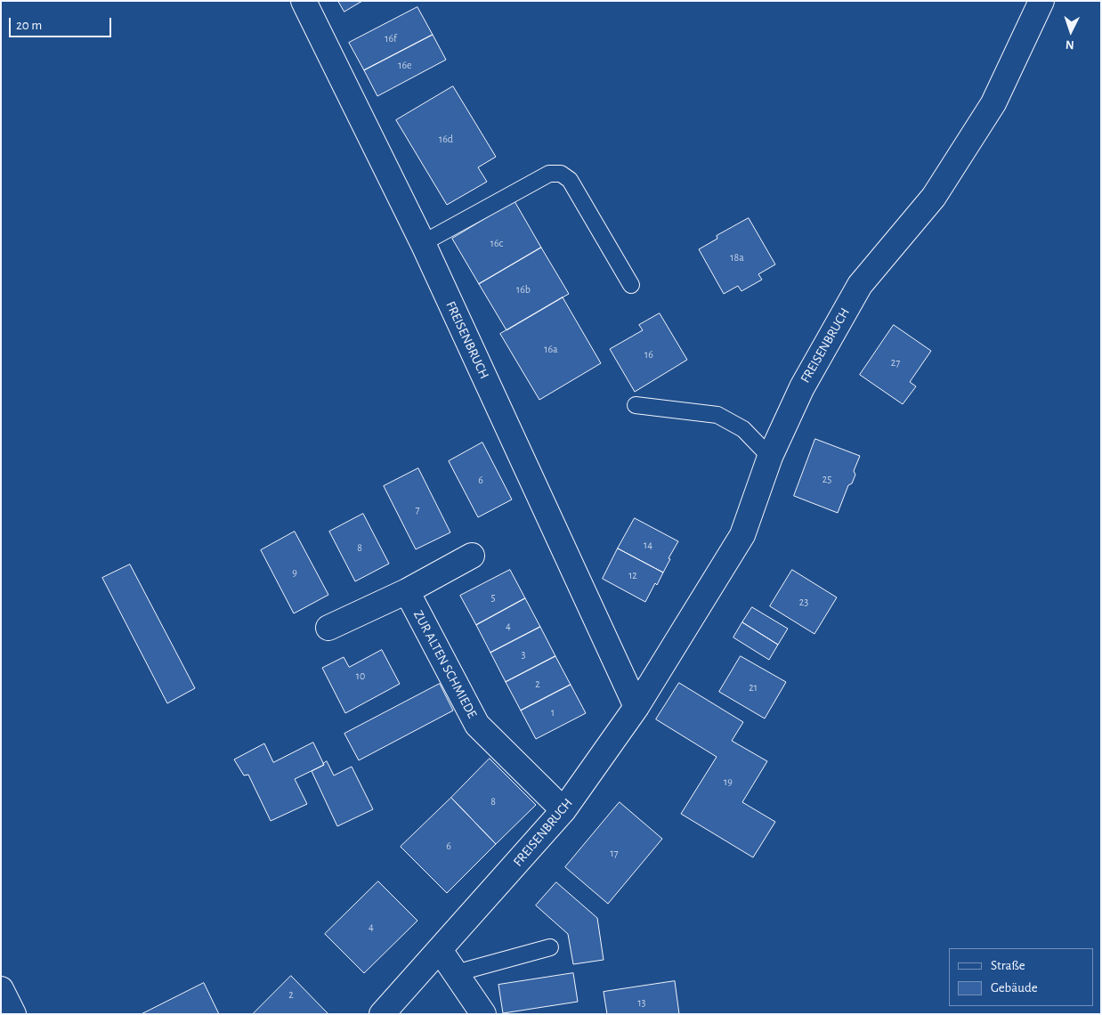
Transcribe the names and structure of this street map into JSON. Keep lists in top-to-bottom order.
{
  "streets": {
    "street": ["FREISENBRUCH", "ZUR ALTEN SCHMIEDE"]
  },
  "crossings": [
    ["FREISENBRUCH", "ZUR ALTEN SCHMIEDE"]
  ],
  "house_numbers": [
    "16f",
    "16e",
    "16d",
    "16c",
    "18a",
    "16b",
    "16a",
    "16",
    "27",
    "25",
    "6",
    "7",
    "14",
    "8",
    "9",
    "12",
    "5",
    "23",
    "4",
    "3",
    "10",
    "2",
    "21",
    "1",
    "19",
    "8",
    "6",
    "17",
    "4",
    "2",
    "13"
  ],
  "legend": ["Straße", "Gebäude"],
  "scale_bar": "20 m",
  "north": "bottom"
}
